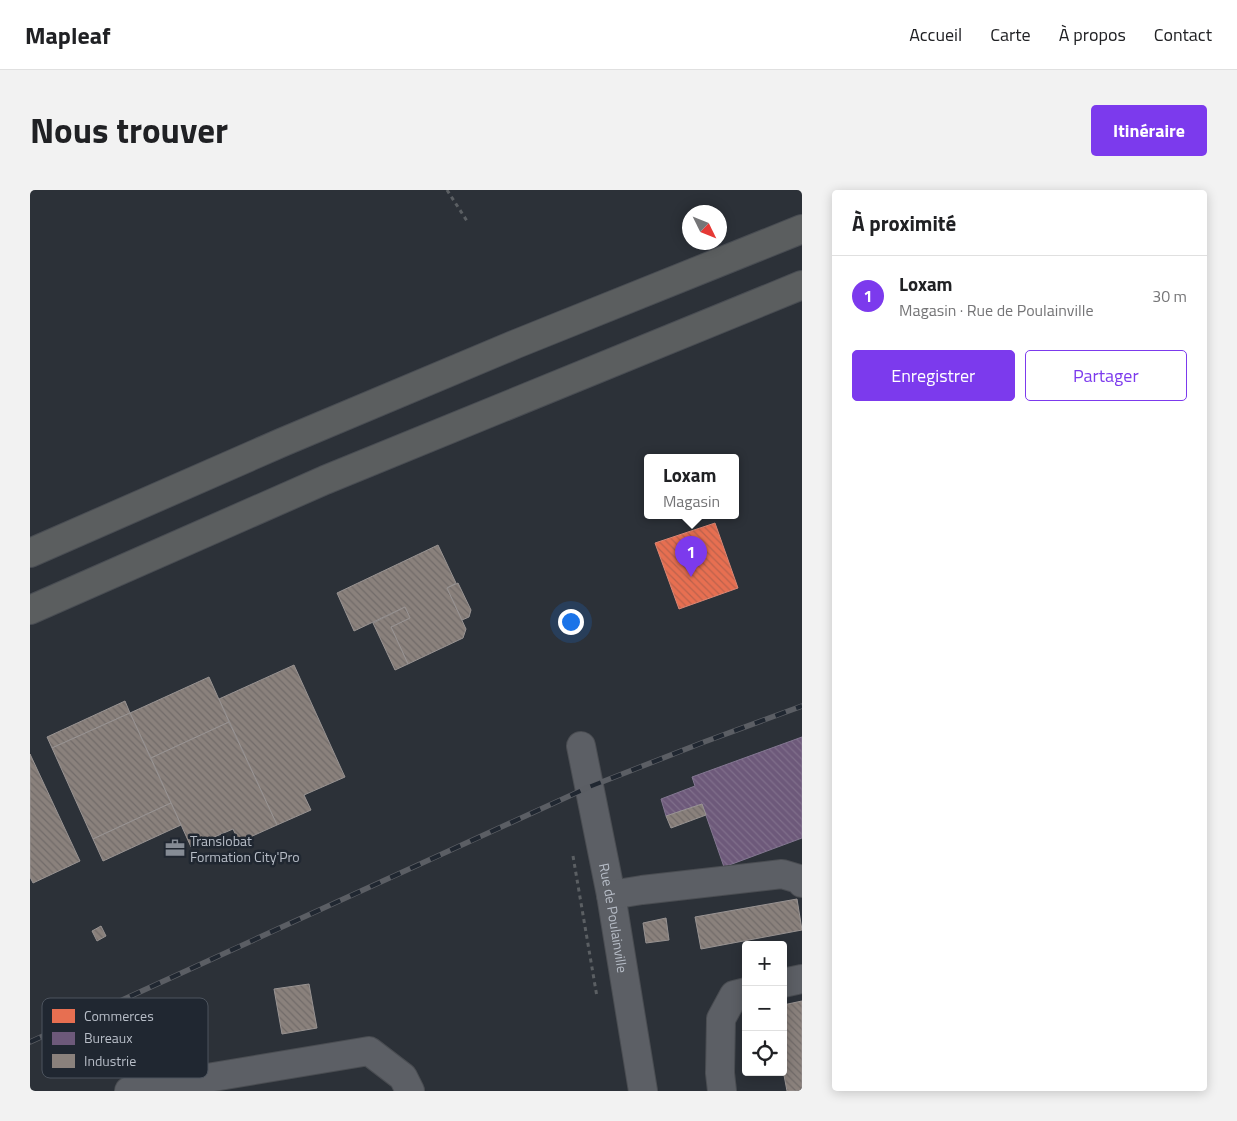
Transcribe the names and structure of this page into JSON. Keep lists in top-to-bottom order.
{
  "streets": {
    "street": ["Rue de Poulainville"]
  },
  "places": {
    "office": ["Translobat Formation City'Pro"]
  },
  "legend": ["Commerces", "Bureaux", "Industrie"],
  "north": "bottom right",
  "page": {
    "header": "Mapleaf",
    "nav": [
      "Accueil",
      "Carte",
      "À propos",
      "Contact"
    ],
    "title": "Nous trouver",
    "buttons": [
      "Itinéraire",
      ["Enregistrer", "Partager"]
    ],
    "heading": "À proximité",
    "list": [
      {
        "mark": "1",
        "name": "Loxam",
        "note": "Magasin · Rue de Poulainville",
        "value": "30 m"
      }
    ],
    "popup": ["Loxam", "Magasin"],
    "pins": "1",
    "map_buttons": ["+", "−"]
  }
}
